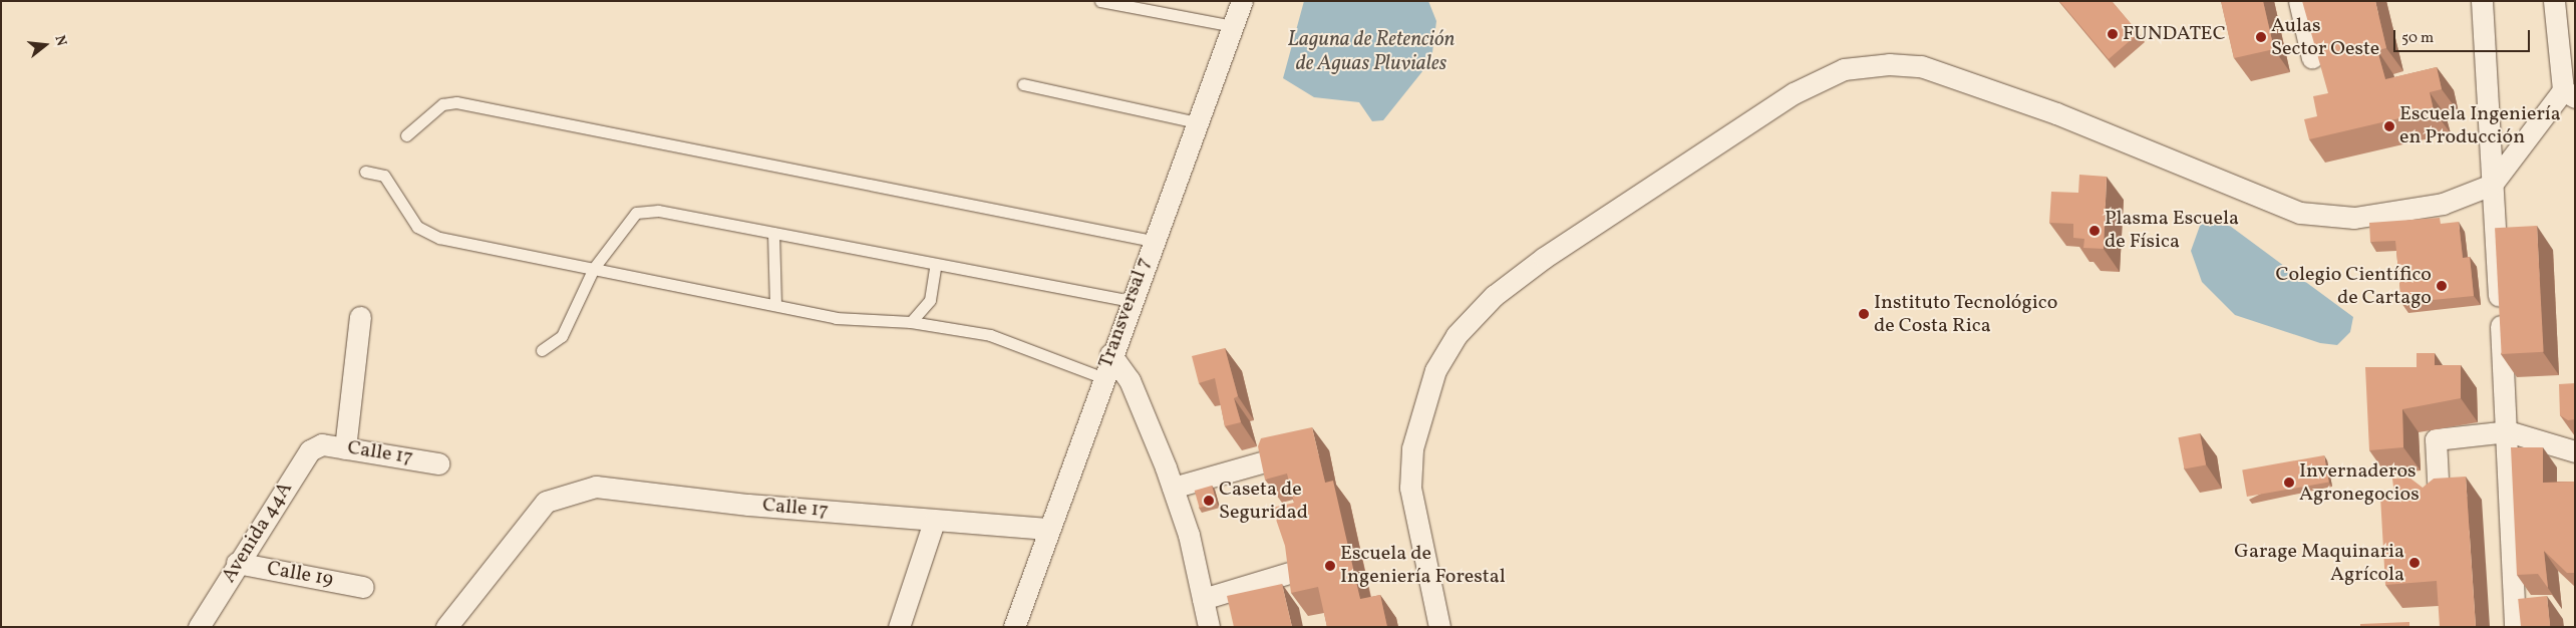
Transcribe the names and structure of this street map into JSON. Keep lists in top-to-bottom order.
{
  "streets": {
    "street": [
      "Transversal 7",
      "Calle 17",
      "Avenida 44A",
      "Calle 19"
    ]
  },
  "crossings": [
    ["Transversal 7", "Calle 17"],
    ["Calle 17", "Avenida 44A"],
    ["Avenida 44A", "Calle 19"]
  ],
  "water": ["Laguna de Retención de Aguas Pluviales"],
  "places": [
    "FUNDATEC",
    "Aulas Sector Oeste",
    "Escuela Ingeniería en Producción",
    "Plasma Escuela de Física",
    "Colegio Científico de Cartago",
    "Instituto Tecnológico de Costa Rica",
    "Invernaderos Agronegocios",
    "Caseta de Seguridad",
    "Garage Maquinaria Agrícola",
    "Escuela de Ingeniería Forestal"
  ],
  "scale_bar": "50 m",
  "north": "right"
}
